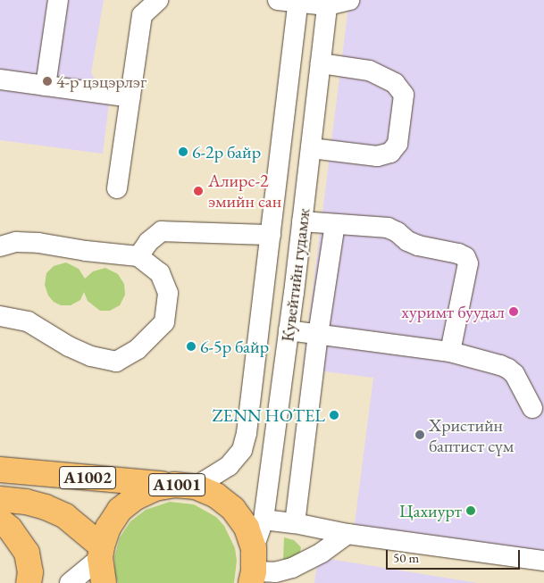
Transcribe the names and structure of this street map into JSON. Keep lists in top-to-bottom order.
{
  "streets": {
    "highway": ["A1002", "A1001"],
    "street": ["Кувейтийн гудамж"]
  },
  "crossings": [
    ["Кувейтийн гудамж", "A1002"],
    ["Кувейтийн гудамж", "A1001"],
    ["A1002", "A1001"]
  ],
  "places": [
    "4-р цэцэрлэг",
    "6-2р байр",
    "Aлирс-2 эмийн сан",
    "хуримт буудал",
    "6-5р байр",
    "ZENN HOTEL",
    "Христийн баптист сүм",
    "Цахиурт"
  ],
  "scale_bar": "50 m"
}
